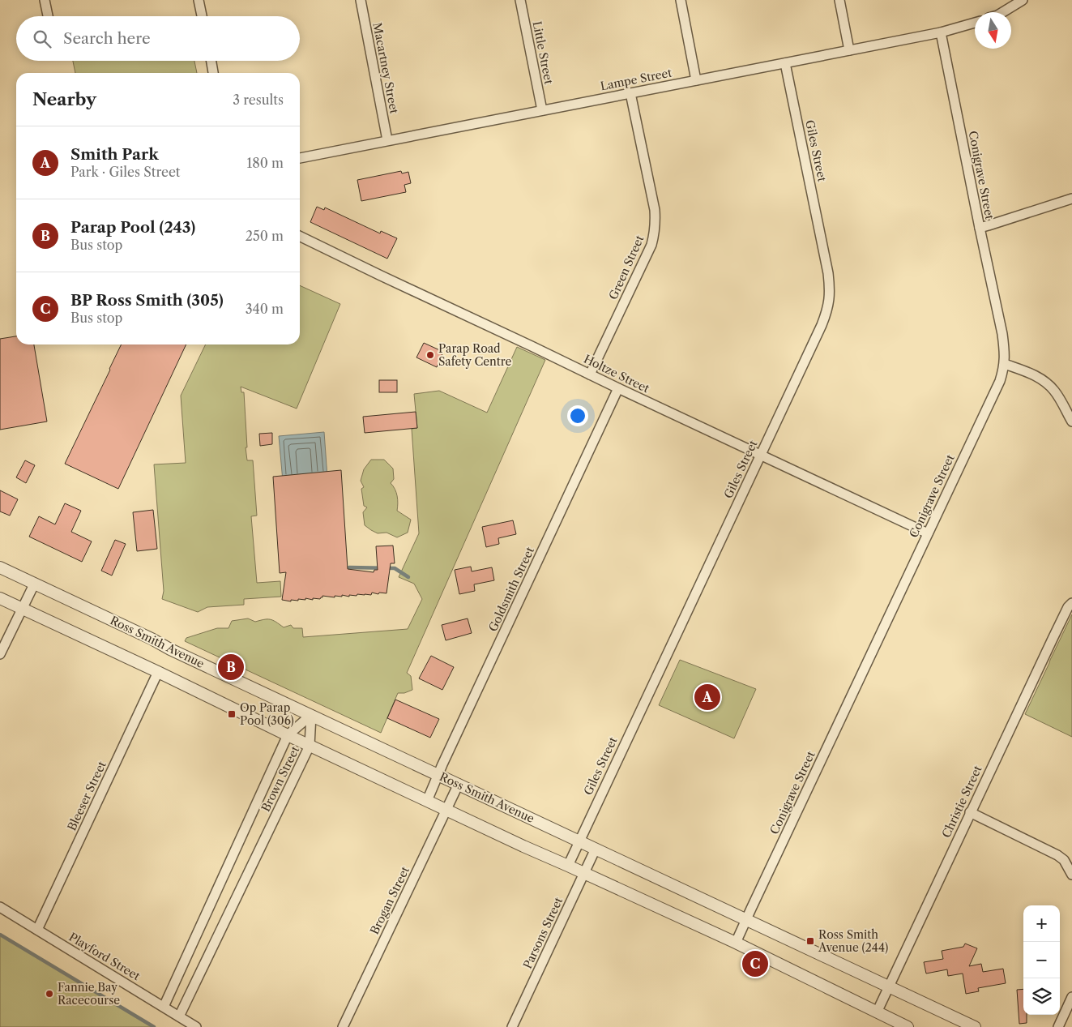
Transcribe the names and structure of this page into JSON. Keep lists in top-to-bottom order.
{
  "streets": {
    "street": [
      "Little Street",
      "Macartney Street",
      "Lampe Street",
      "Giles Street",
      "Conigrave Street",
      "Green Street",
      "Holtze Street",
      "Goldsmith Street",
      "Ross Smith Avenue",
      "Brown Street",
      "Bleeser Street",
      "Christie Street",
      "Brogan Street",
      "Parsons Street",
      "Playford Street"
    ]
  },
  "crossings": [
    ["Little Street", "Lampe Street"],
    ["Macartney Street", "Lampe Street"],
    ["Lampe Street", "Giles Street"],
    ["Lampe Street", "Conigrave Street"],
    ["Lampe Street", "Green Street"],
    ["Giles Street", "Holtze Street"],
    ["Giles Street", "Ross Smith Avenue"],
    ["Conigrave Street", "Holtze Street"],
    ["Conigrave Street", "Ross Smith Avenue"],
    ["Green Street", "Holtze Street"],
    ["Holtze Street", "Goldsmith Street"],
    ["Goldsmith Street", "Ross Smith Avenue"],
    ["Ross Smith Avenue", "Brown Street"],
    ["Ross Smith Avenue", "Christie Street"],
    ["Ross Smith Avenue", "Brogan Street"],
    ["Ross Smith Avenue", "Parsons Street"],
    ["Brown Street", "Playford Street"],
    ["Bleeser Street", "Playford Street"]
  ],
  "places": {
    "other": ["Parap Road Safety Centre", "Fannie Bay Racecourse"],
    "transit": ["Op Parap Pool (306)", "Ross Smith Avenue (244)"]
  },
  "north": "bottom",
  "page": {
    "search": "Search here",
    "heading": ["Nearby", "3 results"],
    "list": [
      {
        "mark": "A",
        "name": "Smith Park",
        "note": "Park · Giles Street",
        "value": "180 m"
      },
      {
        "mark": "B",
        "name": "Parap Pool (243)",
        "note": "Bus stop",
        "value": "250 m"
      },
      {
        "mark": "C",
        "name": "BP Ross Smith (305)",
        "note": "Bus stop",
        "value": "340 m"
      }
    ],
    "pins": ["B", "A", "C"],
    "map_buttons": ["+", "−"]
  }
}
